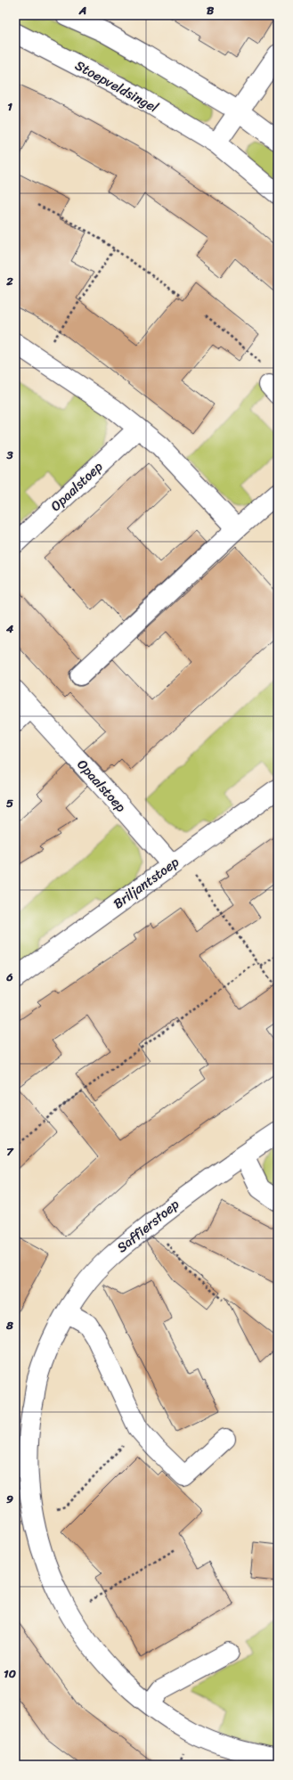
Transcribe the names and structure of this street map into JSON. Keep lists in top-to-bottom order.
{
  "streets": {
    "street": [
      "Stoepveldsingel",
      "Opaalstoep",
      "Briljantstoep",
      "Saffierstoep"
    ]
  },
  "crossings": [
    ["Opaalstoep", "Briljantstoep"]
  ],
  "grid": {
    "columns": ["A", "B"],
    "rows": [
      "1",
      "2",
      "3",
      "4",
      "5",
      "6",
      "7",
      "8",
      "9",
      "10"
    ]
  }
}
